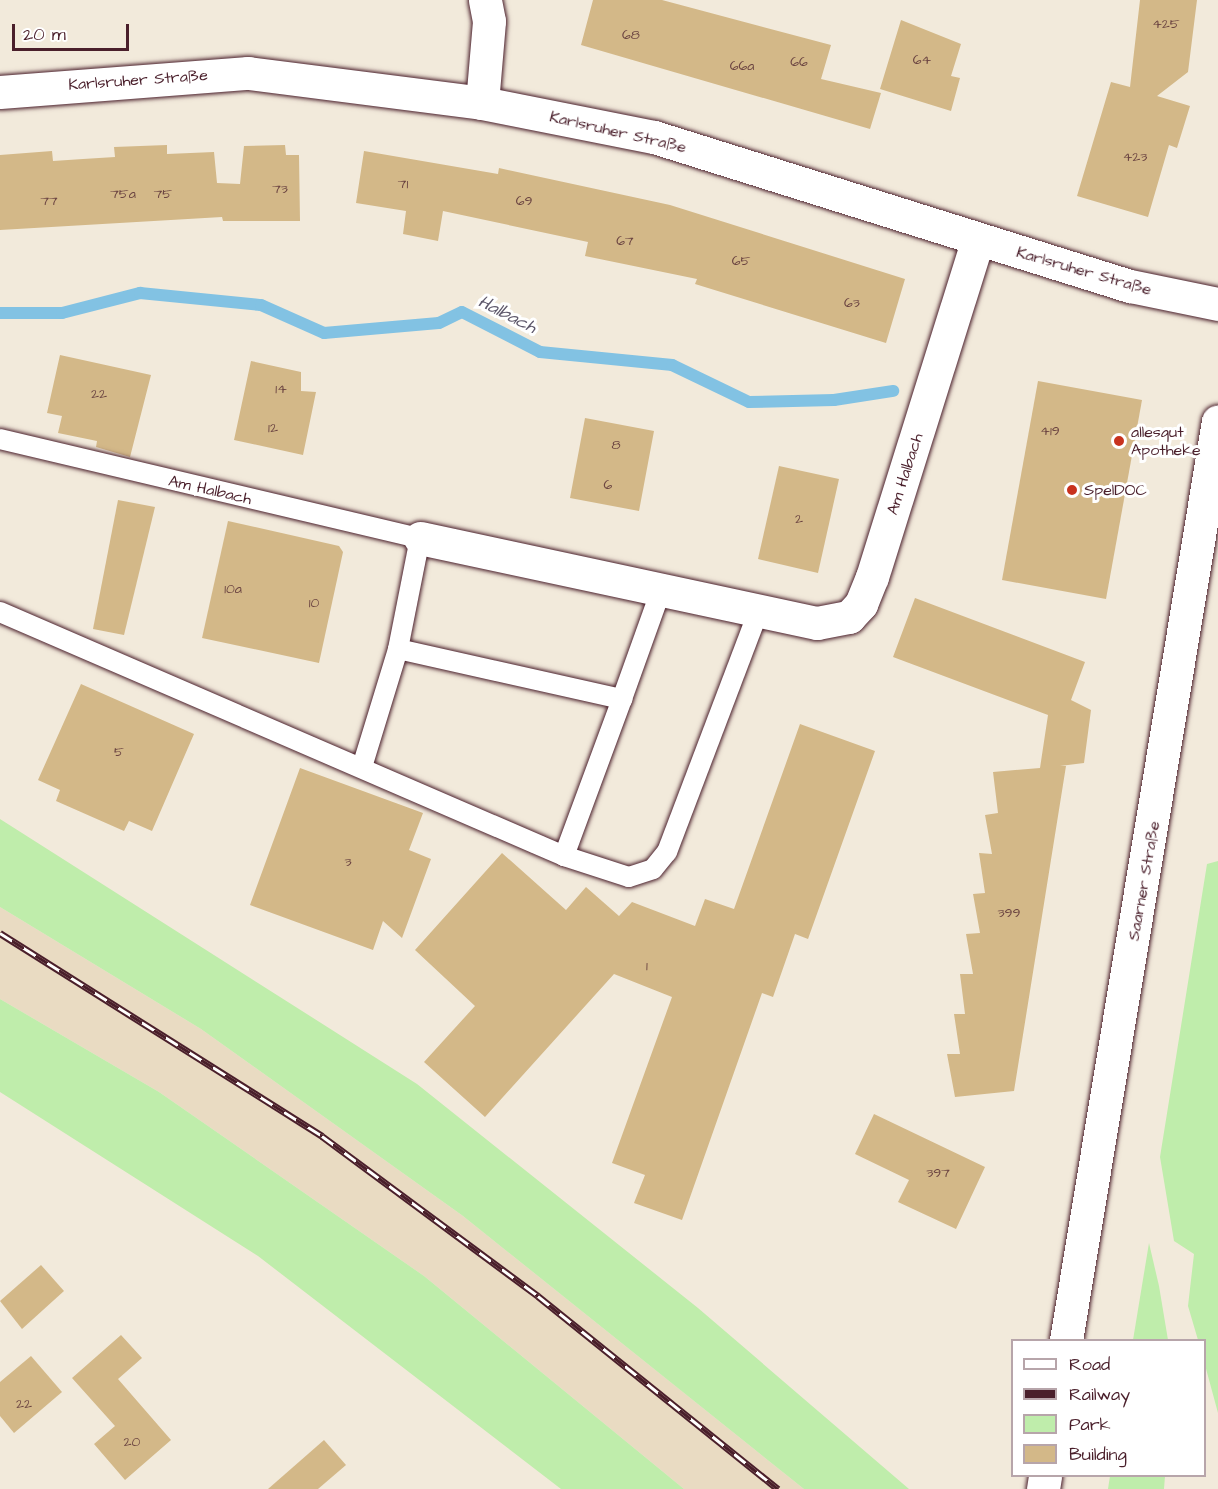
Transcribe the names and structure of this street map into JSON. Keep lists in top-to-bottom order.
{
  "streets": {
    "street": ["Karlsruher Straße", "Am Halbach", "Saarner Straße"]
  },
  "crossings": [
    ["Karlsruher Straße", "Am Halbach"]
  ],
  "water": ["Halbach"],
  "places": ["allesgut Apotheke", "SpelDOC"],
  "house_numbers": [
    "425",
    "68",
    "64",
    "66",
    "66a",
    "423",
    "71",
    "73",
    "75a",
    "75",
    "77",
    "69",
    "67",
    "65",
    "63",
    "14",
    "22",
    "12",
    "419",
    "8",
    "6",
    "2",
    "10a",
    "10",
    "5",
    "3",
    "399",
    "1",
    "397",
    "22",
    "20"
  ],
  "legend": [
    "Road",
    "Railway",
    "Park",
    "Building"
  ],
  "scale_bar": "20 m"
}
